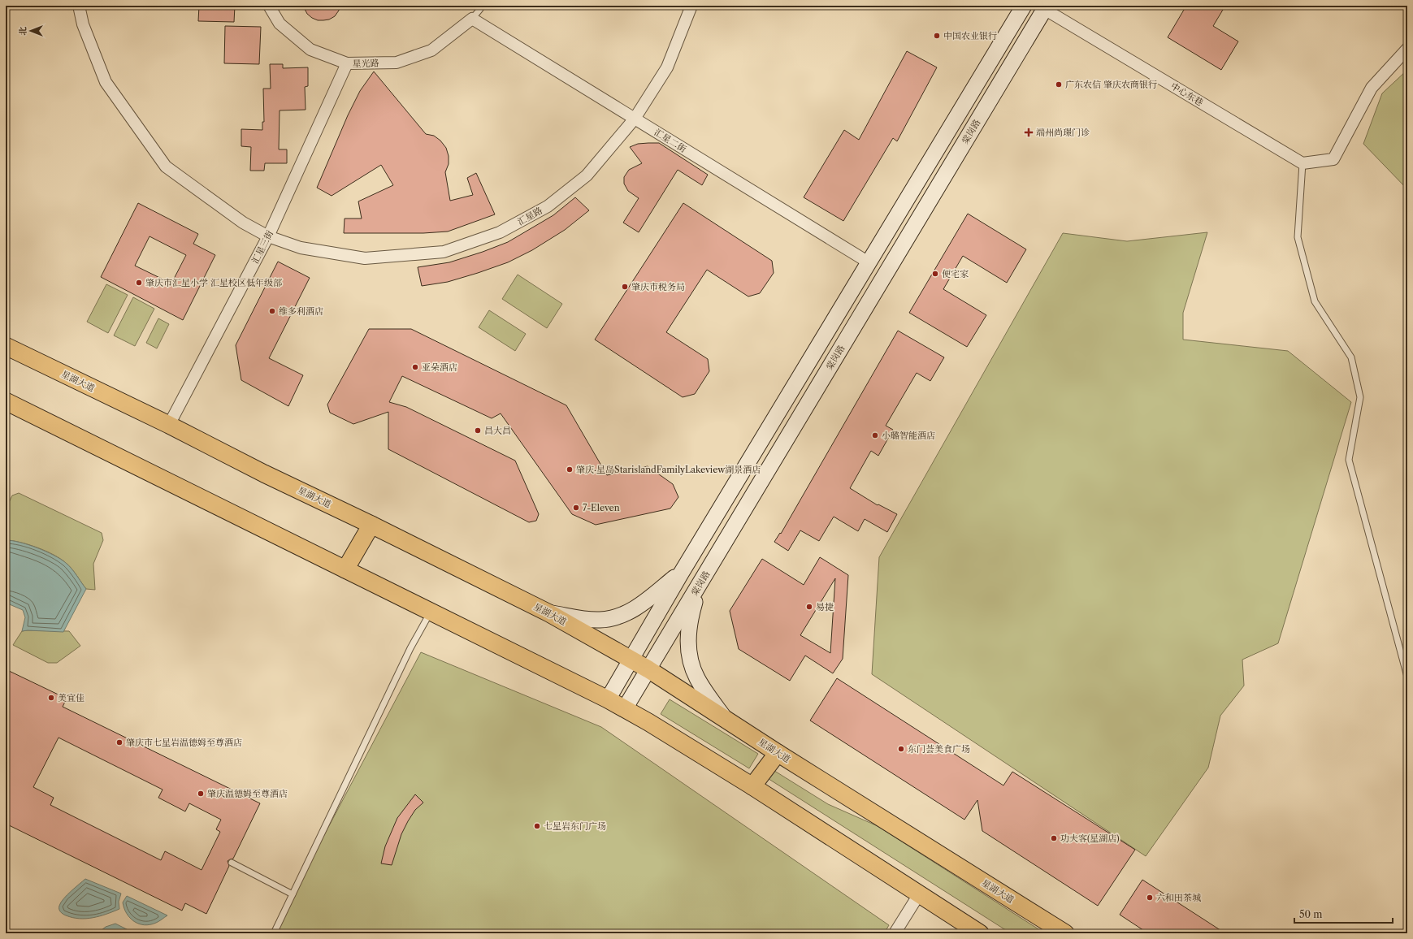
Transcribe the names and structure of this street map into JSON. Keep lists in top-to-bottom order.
{
  "streets": {
    "main road": ["棠岗路", "星湖大道"],
    "street": [
      "星光路",
      "中心东巷",
      "汇星二街",
      "汇星路",
      "汇星三街"
    ]
  },
  "crossings": [
    ["星光路", "汇星二街"],
    ["星光路", "汇星三街"],
    ["中心东巷", "棠岗路"],
    ["棠岗路", "星湖大道"],
    ["汇星二街", "汇星路"],
    ["汇星路", "汇星三街"],
    ["汇星三街", "星湖大道"]
  ],
  "places": {
    "other": [
      "中国农业银行",
      "广东农信 肇庆农商银行",
      "便宅家",
      "肇庆市汇星小学 汇星校区低年级部",
      "肇庆市税务局",
      "维多利酒店",
      "亚朵酒店",
      "昌大昌",
      "小璐智能酒店",
      "肇庆·星岛StarislandFamilyLakeview湖景酒店",
      "7-Eleven",
      "易捷",
      "美宜佳",
      "肇庆市七星岩温德姆至尊酒店",
      "东门荟美食广场",
      "肇庆温德姆至尊酒店",
      "七星岩东门广场",
      "功夫客(星湖店)",
      "六和田茶城"
    ],
    "health": ["端州尚璟门诊"]
  },
  "scale_bar": "50 m",
  "north": "left"
}
